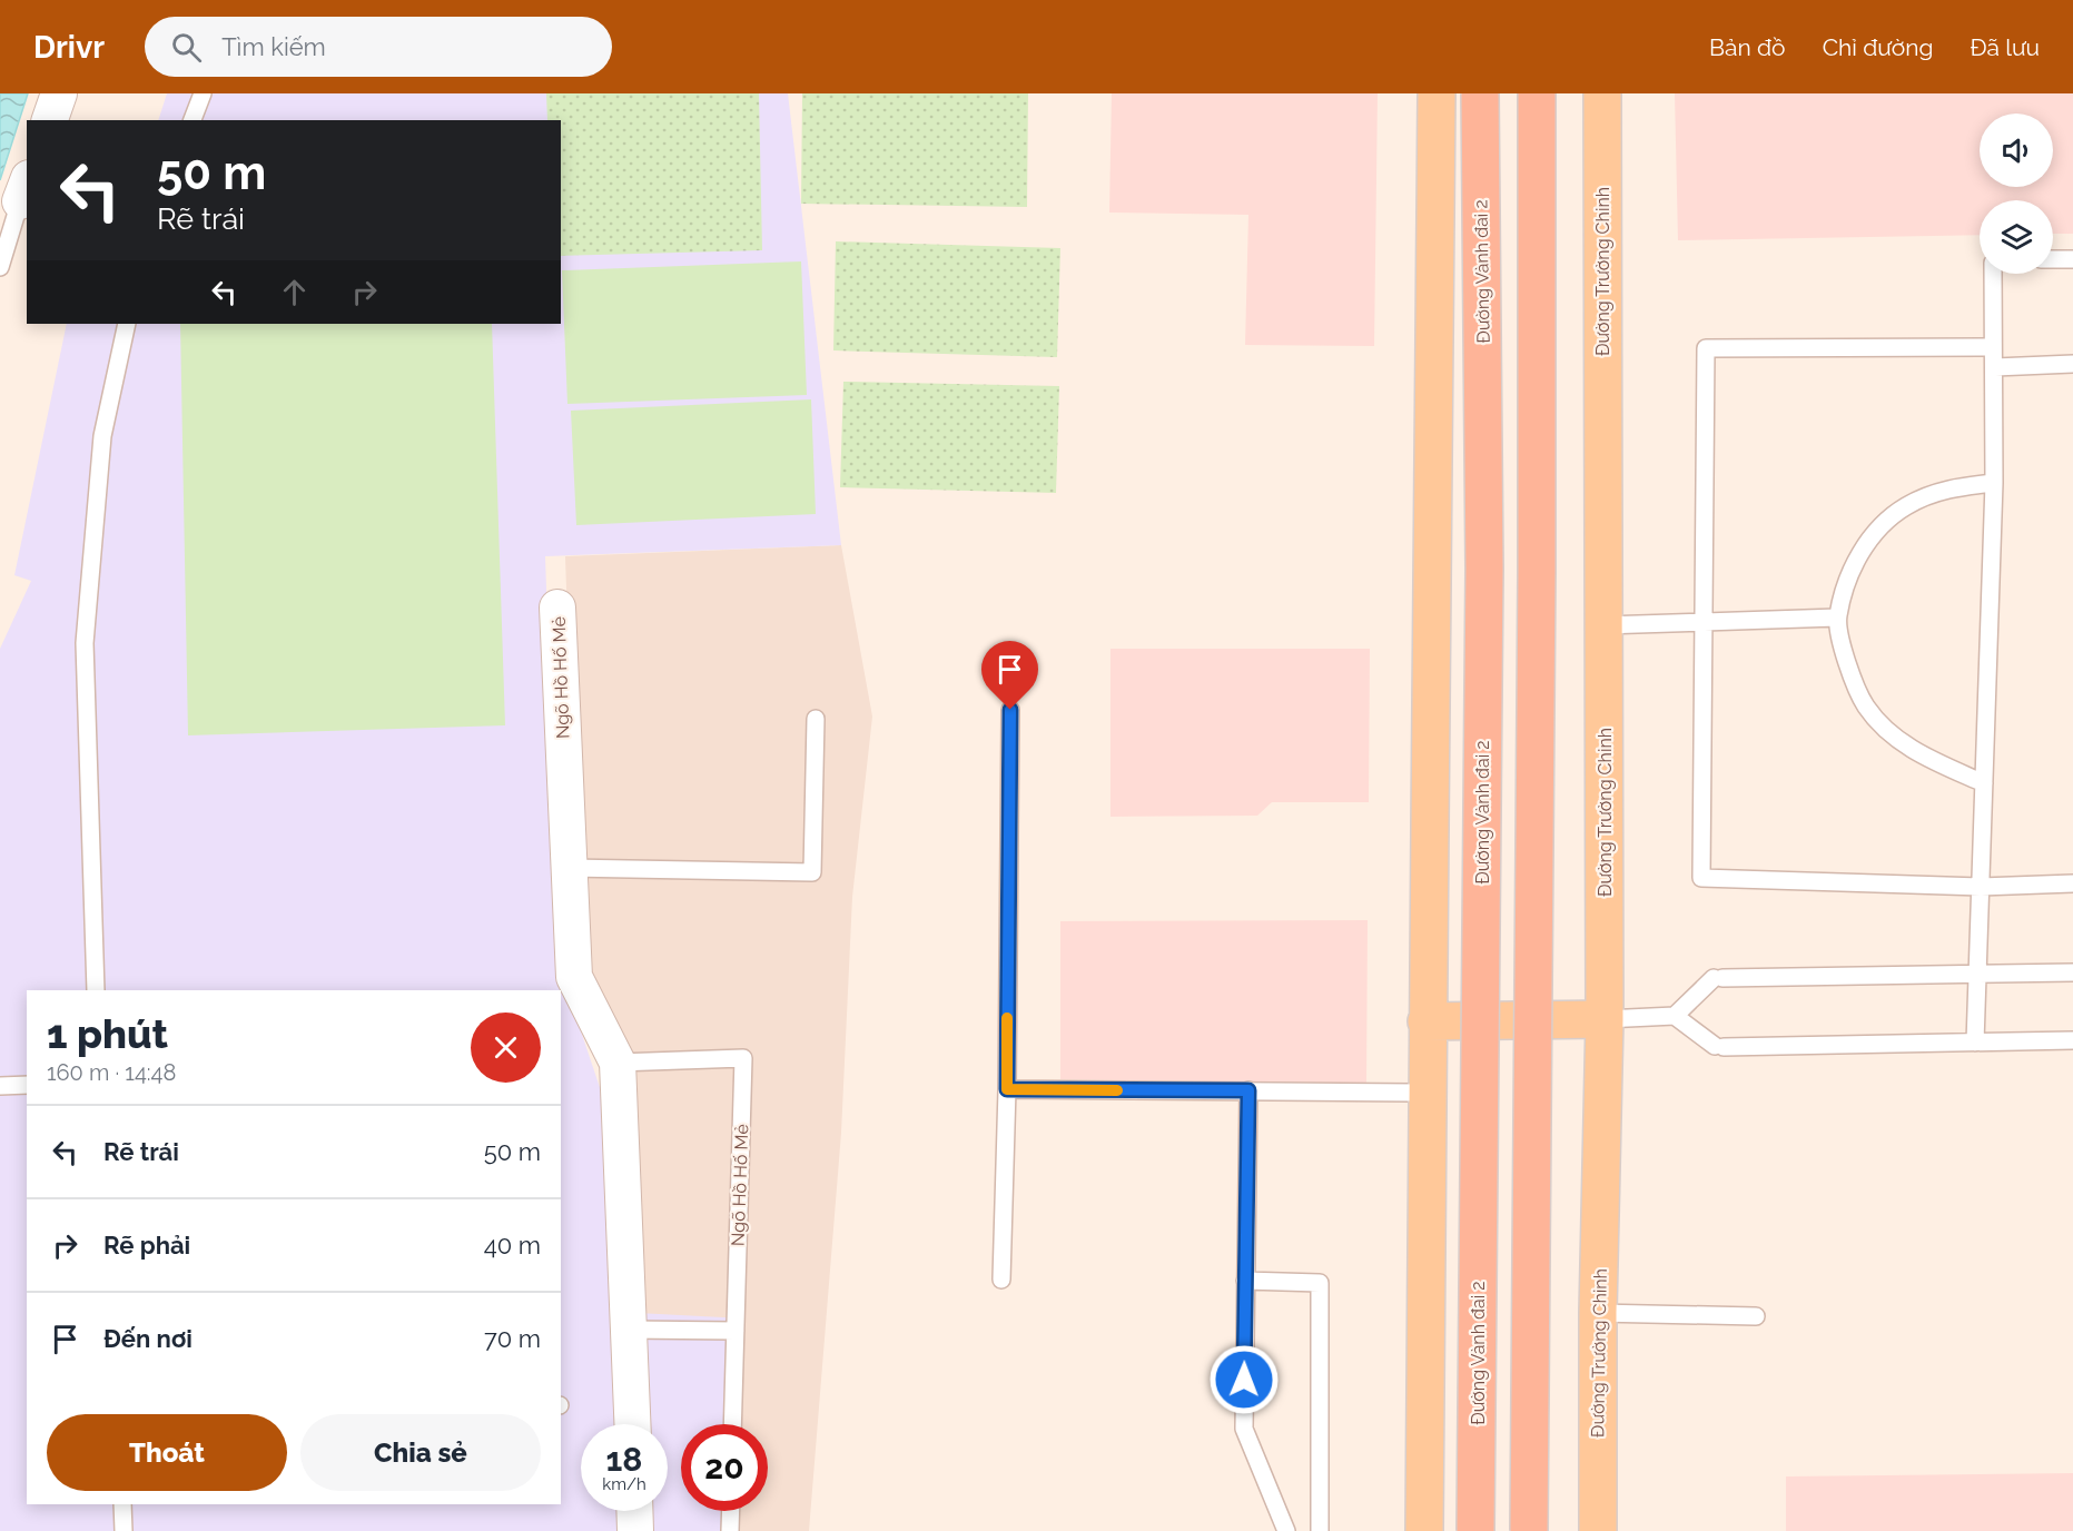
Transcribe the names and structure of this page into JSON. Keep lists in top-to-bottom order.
{
  "streets": {
    "highway": ["Đường Vành đai 2"],
    "main road": ["Đường Trường Chinh"],
    "street": ["Ngõ Hồ Hố Mẻ"]
  },
  "page": {
    "header": "Drivr",
    "search": "Tìm kiếm",
    "nav": ["Bản đồ", "Chỉ đường", "Đã lưu"],
    "turn": ["50 m", "Rẽ trái"],
    "heading": ["1 phút", "160 m · 14:48"],
    "list": [
      {
        "name": "Rẽ trái",
        "value": "50 m"
      },
      {
        "name": "Rẽ phải",
        "value": "40 m"
      },
      {
        "name": "Đến nơi",
        "value": "70 m"
      }
    ],
    "buttons": ["Thoát", "Chia sẻ"],
    "speed": "18 km/h",
    "limit": "20"
  }
}
